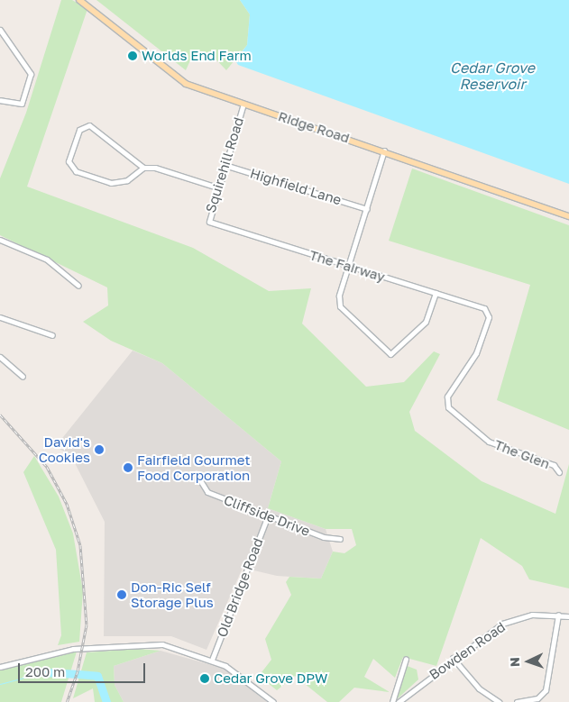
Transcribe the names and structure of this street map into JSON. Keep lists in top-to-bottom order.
{
  "streets": {
    "main road": ["Ridge Road"],
    "street": [
      "Squirehill Road",
      "Highfield Lane",
      "The Fairway",
      "The Glen",
      "Cliffside Drive",
      "Old Bridge Road",
      "Bowden Road"
    ]
  },
  "crossings": [
    ["Ridge Road", "Squirehill Road"],
    ["Squirehill Road", "Highfield Lane"],
    ["Squirehill Road", "The Fairway"],
    ["The Fairway", "The Glen"],
    ["Cliffside Drive", "Old Bridge Road"]
  ],
  "water": ["Cedar Grove Reservoir"],
  "places": [
    "Worlds End Farm",
    "David's Cookies",
    "Fairfield Gourmet Food Corporation",
    "Don-Ric Self Storage Plus",
    "Cedar Grove DPW"
  ],
  "scale_bar": "200 m",
  "north": "left"
}
